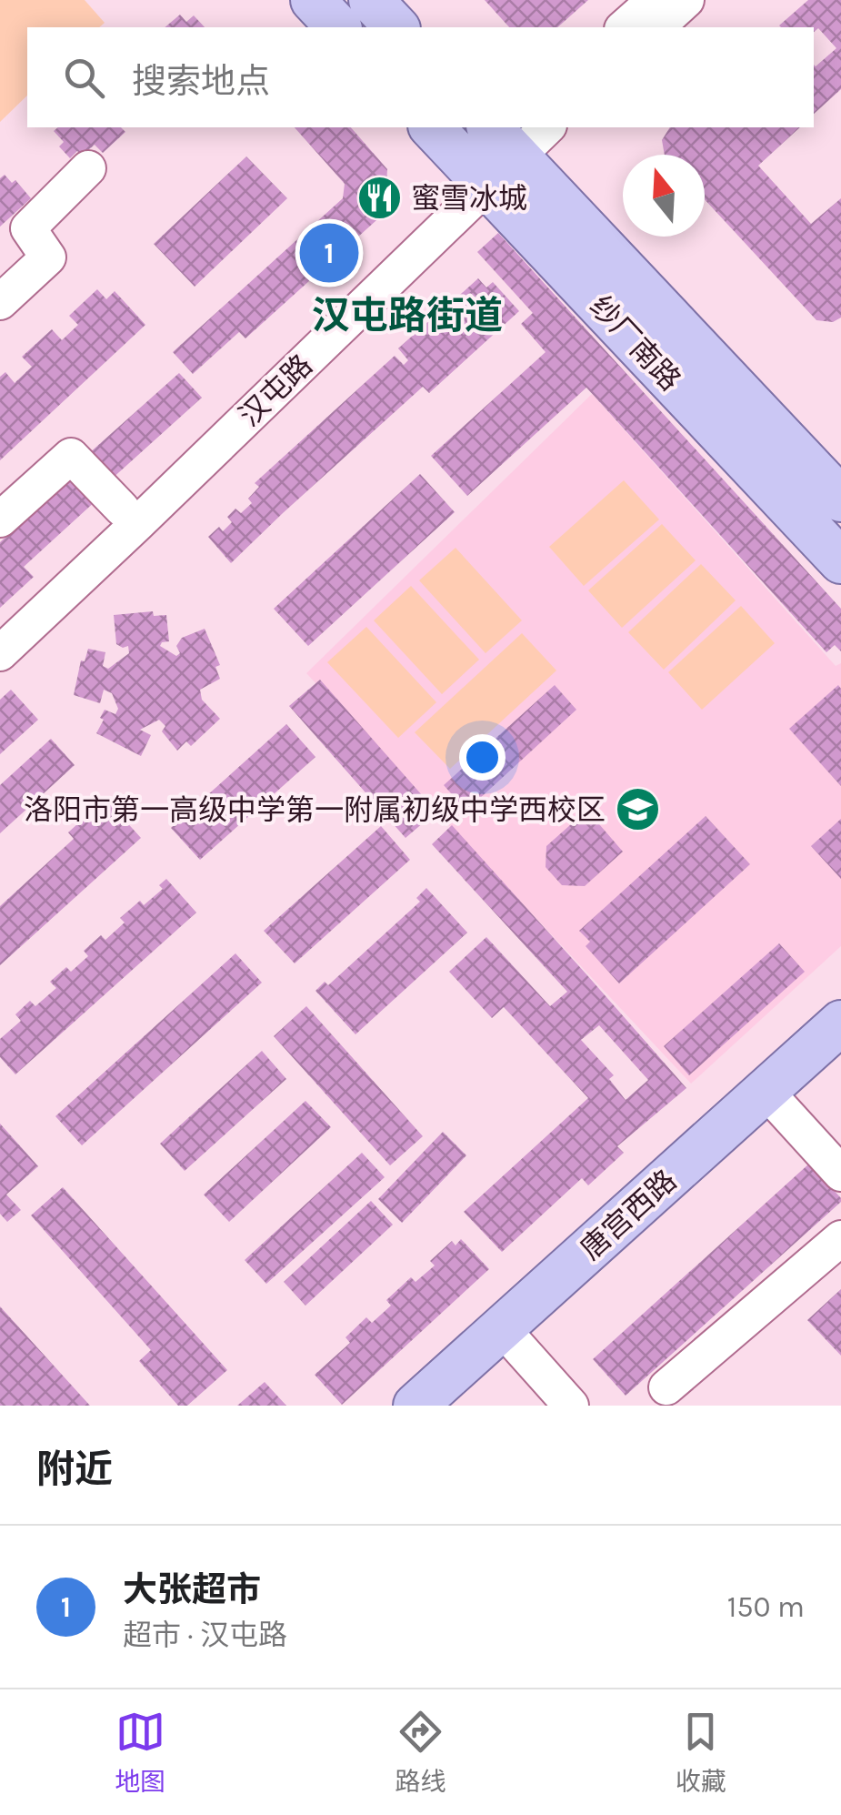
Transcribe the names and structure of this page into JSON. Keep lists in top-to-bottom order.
{
  "streets": {
    "main road": ["纱厂南路", "唐宫西路"],
    "street": ["汉屯路"]
  },
  "crossings": [
    ["纱厂南路", "汉屯路"]
  ],
  "districts": ["汉屯路街道"],
  "places": {
    "restaurant": ["蜜雪冰城"],
    "school or university": ["洛阳市第一高级中学第一附属初级中学西校区"]
  },
  "north": "top",
  "page": {
    "search": "搜索地点",
    "pins": "1",
    "heading": "附近",
    "list": [
      {
        "mark": "1",
        "name": "大张超市",
        "note": "超市 · 汉屯路",
        "value": "150 m"
      }
    ],
    "nav": ["地图", "路线", "收藏"]
  }
}
